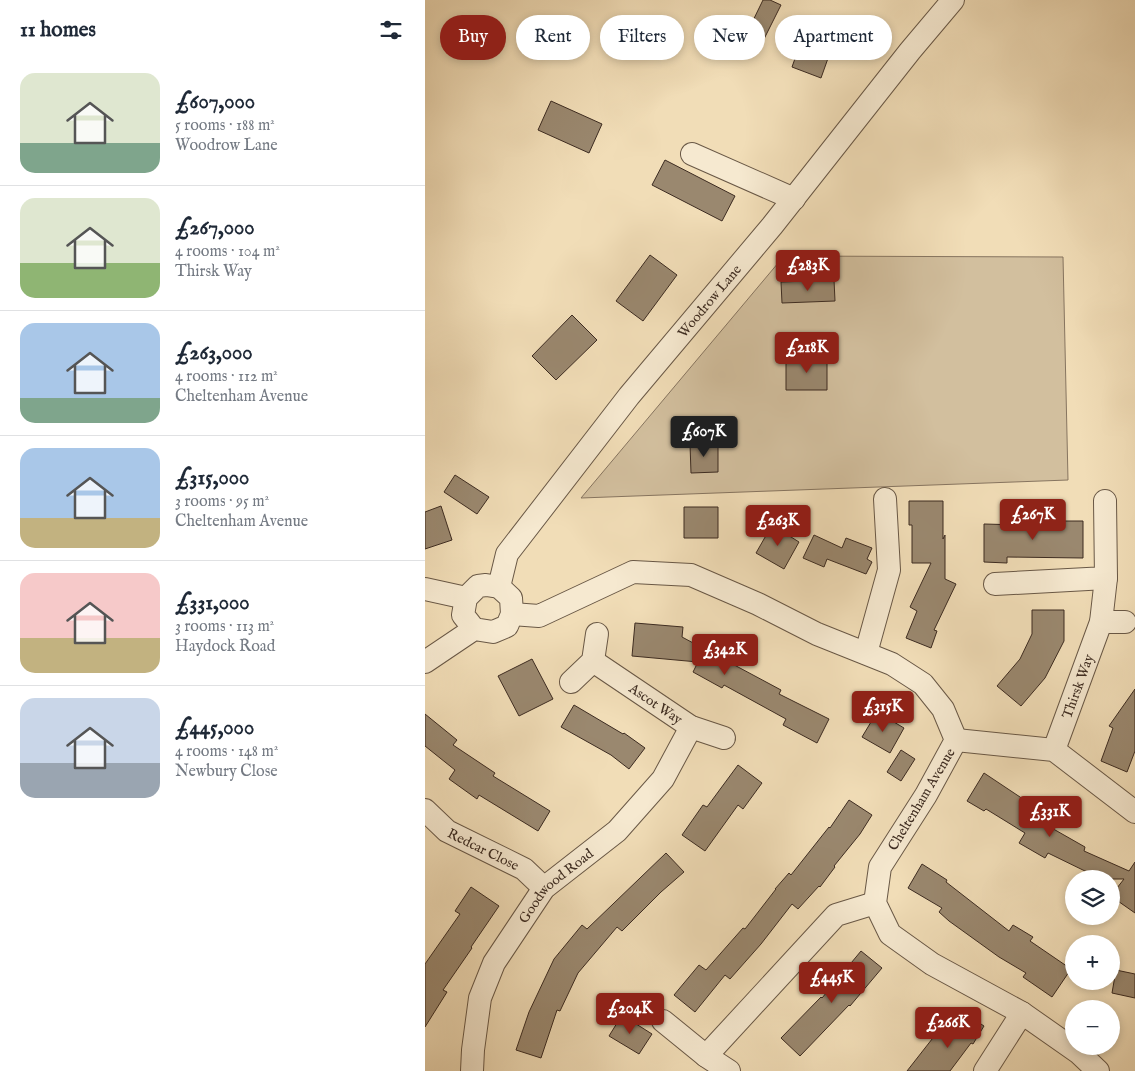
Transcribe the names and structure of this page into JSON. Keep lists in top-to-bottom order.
{
  "streets": {
    "street": [
      "Woodrow Lane",
      "Thirsk Way",
      "Ascot Way",
      "Cheltenham Avenue",
      "Redcar Close",
      "Goodwood Road"
    ]
  },
  "crossings": [
    ["Woodrow Lane", "Cheltenham Avenue"],
    ["Ascot Way", "Goodwood Road"],
    ["Redcar Close", "Goodwood Road"]
  ],
  "page": {
    "heading": "11 homes",
    "chip": [
      "Buy",
      "Rent",
      "Filters",
      "New",
      "Apartment"
    ],
    "list": [
      {
        "name": "£607,000",
        "note": "5 rooms · 188 m² · Woodrow Lane"
      },
      {
        "name": "£267,000",
        "note": "4 rooms · 104 m² · Thirsk Way"
      },
      {
        "name": "£263,000",
        "note": "4 rooms · 112 m² · Cheltenham Avenue"
      },
      {
        "name": "£315,000",
        "note": "3 rooms · 95 m² · Cheltenham Avenue"
      },
      {
        "name": "£331,000",
        "note": "3 rooms · 113 m² · Haydock Road"
      },
      {
        "name": "£445,000",
        "note": "4 rooms · 148 m² · Newbury Close"
      }
    ],
    "price": [
      "£283K",
      "£218K",
      "£607K",
      "£267K",
      "£263K",
      "£342K",
      "£315K",
      "£331K",
      "£445K",
      "£204K",
      "£266K"
    ],
    "map_buttons": ["+", "−"]
  }
}
